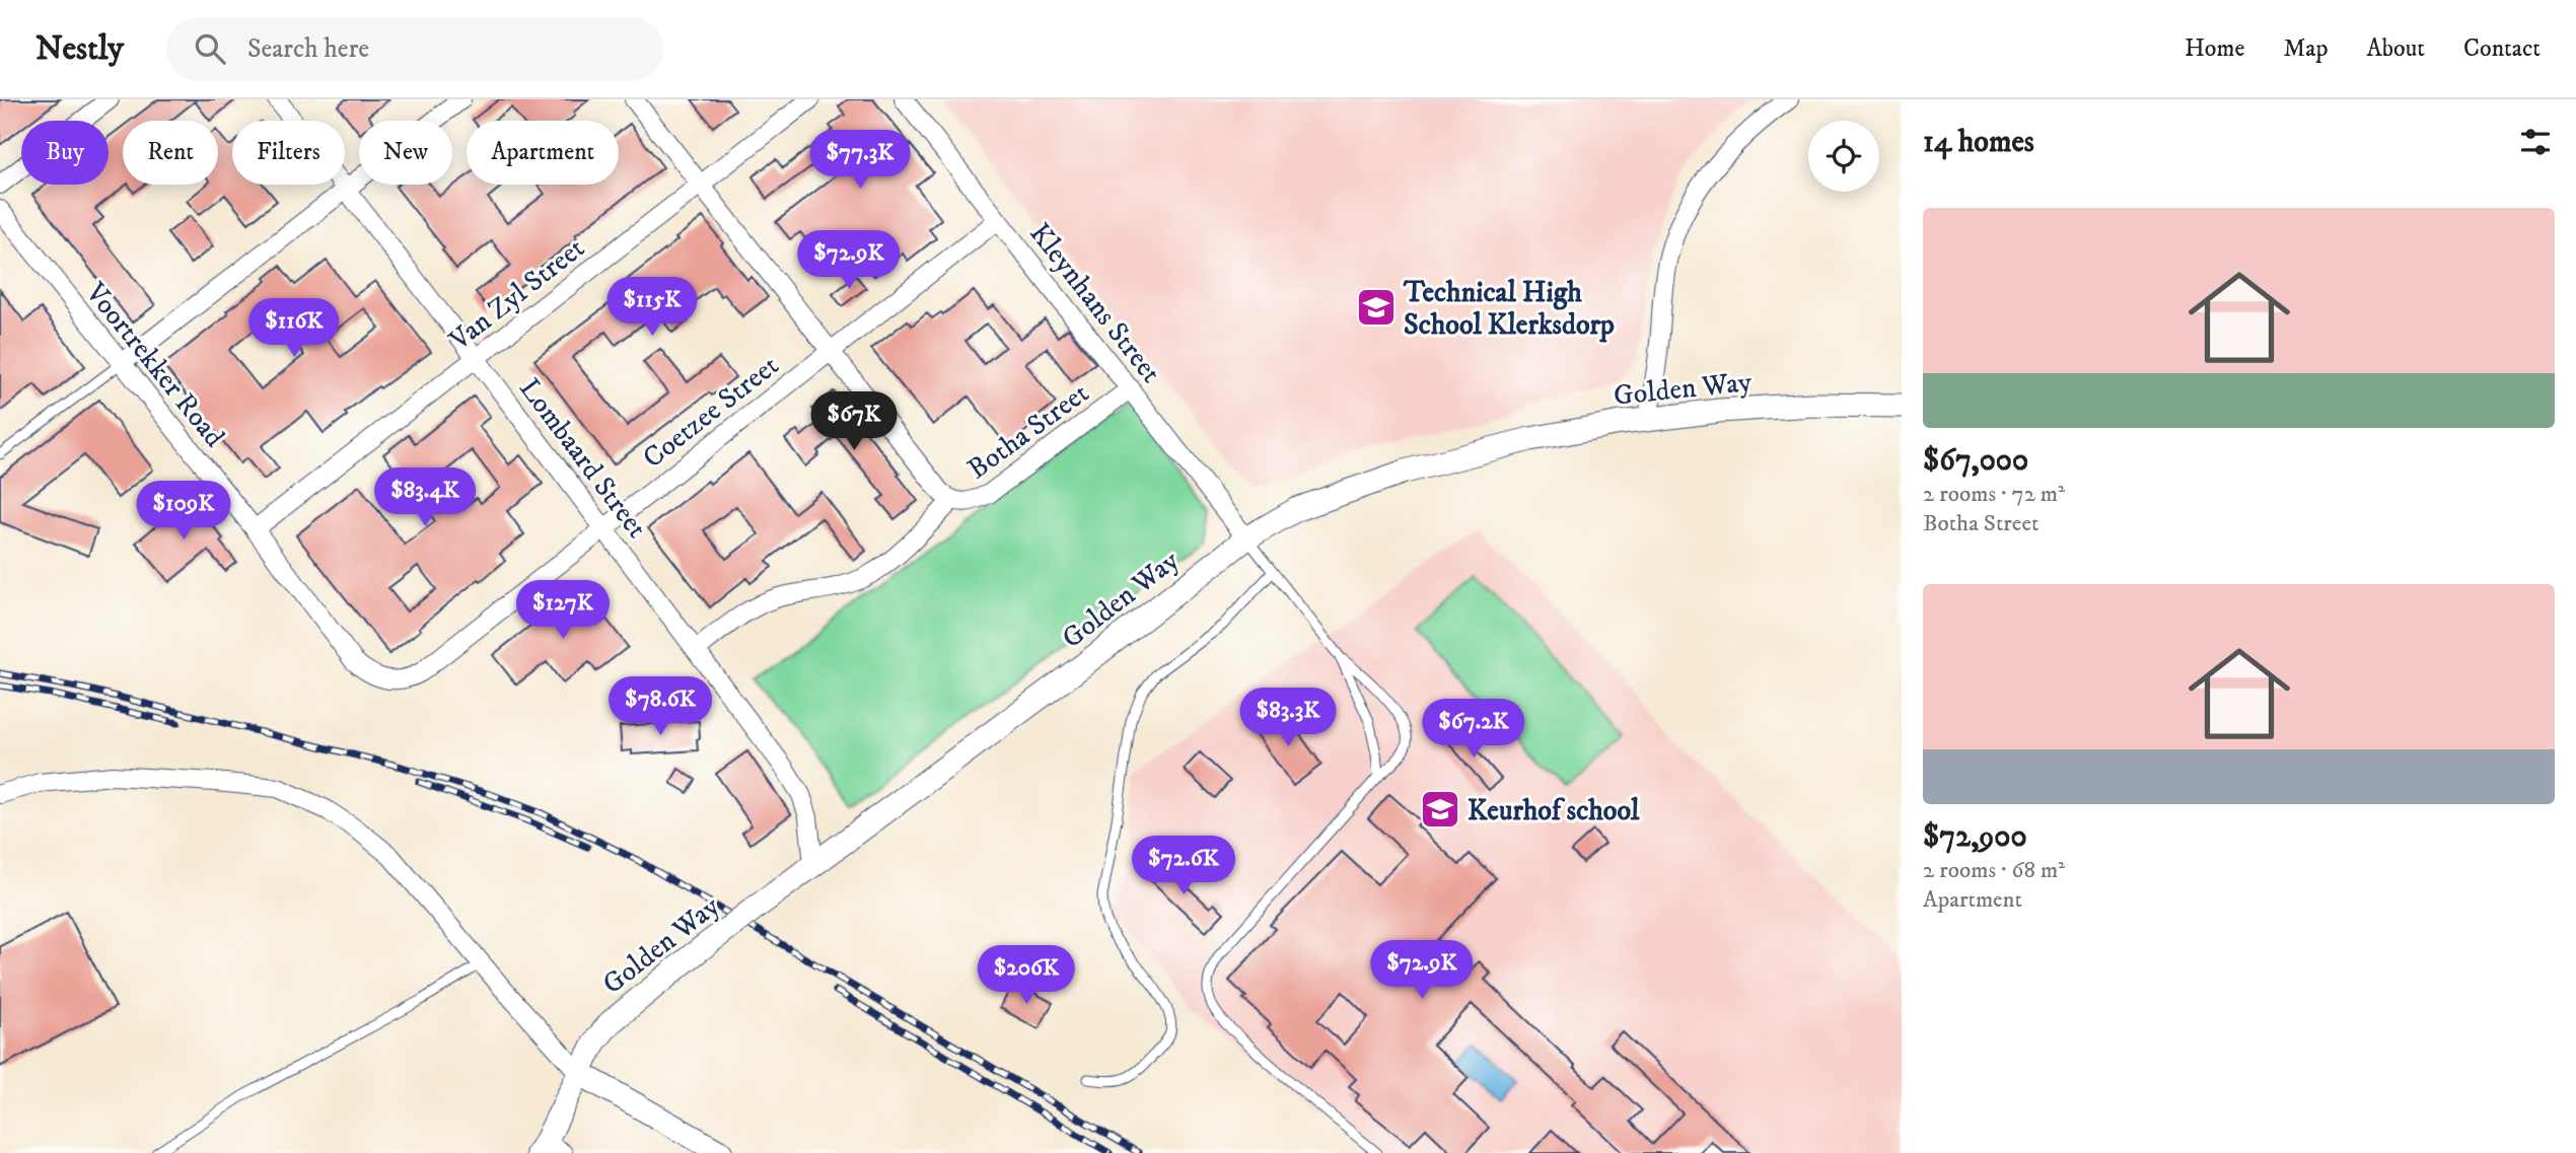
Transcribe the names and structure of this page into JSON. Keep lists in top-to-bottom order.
{
  "streets": {
    "street": [
      "Van Zyl Street",
      "Kleynhans Street",
      "Voortrekker Road",
      "Golden Way",
      "Coetzee Street",
      "Botha Street",
      "Lombaard Street"
    ]
  },
  "crossings": [
    ["Van Zyl Street", "Voortrekker Road"],
    ["Van Zyl Street", "Botha Street"],
    ["Van Zyl Street", "Lombaard Street"],
    ["Kleynhans Street", "Golden Way"],
    ["Kleynhans Street", "Coetzee Street"],
    ["Kleynhans Street", "Botha Street"],
    ["Voortrekker Road", "Coetzee Street"],
    ["Golden Way", "Lombaard Street"],
    ["Coetzee Street", "Botha Street"],
    ["Coetzee Street", "Lombaard Street"]
  ],
  "places": {
    "school or university": ["Technical High School Klerksdorp", "Keurhof school"]
  },
  "page": {
    "header": "Nestly",
    "search": "Search here",
    "nav": [
      "Home",
      "Map",
      "About",
      "Contact"
    ],
    "heading": "14 homes",
    "chip": [
      "Buy",
      "Rent",
      "Filters",
      "New",
      "Apartment"
    ],
    "price": [
      "$77.3K",
      "$72.9K",
      "$115K",
      "$116K",
      "$67K",
      "$83.4K",
      "$109K",
      "$127K",
      "$78.6K",
      "$83.3K",
      "$67.2K",
      "$72.6K",
      "$72.9K",
      "$206K"
    ],
    "list": [
      {
        "name": "$67,000",
        "note": "2 rooms · 72 m² · Botha Street"
      },
      {
        "name": "$72,900",
        "note": "2 rooms · 68 m² · Apartment"
      }
    ]
  }
}
